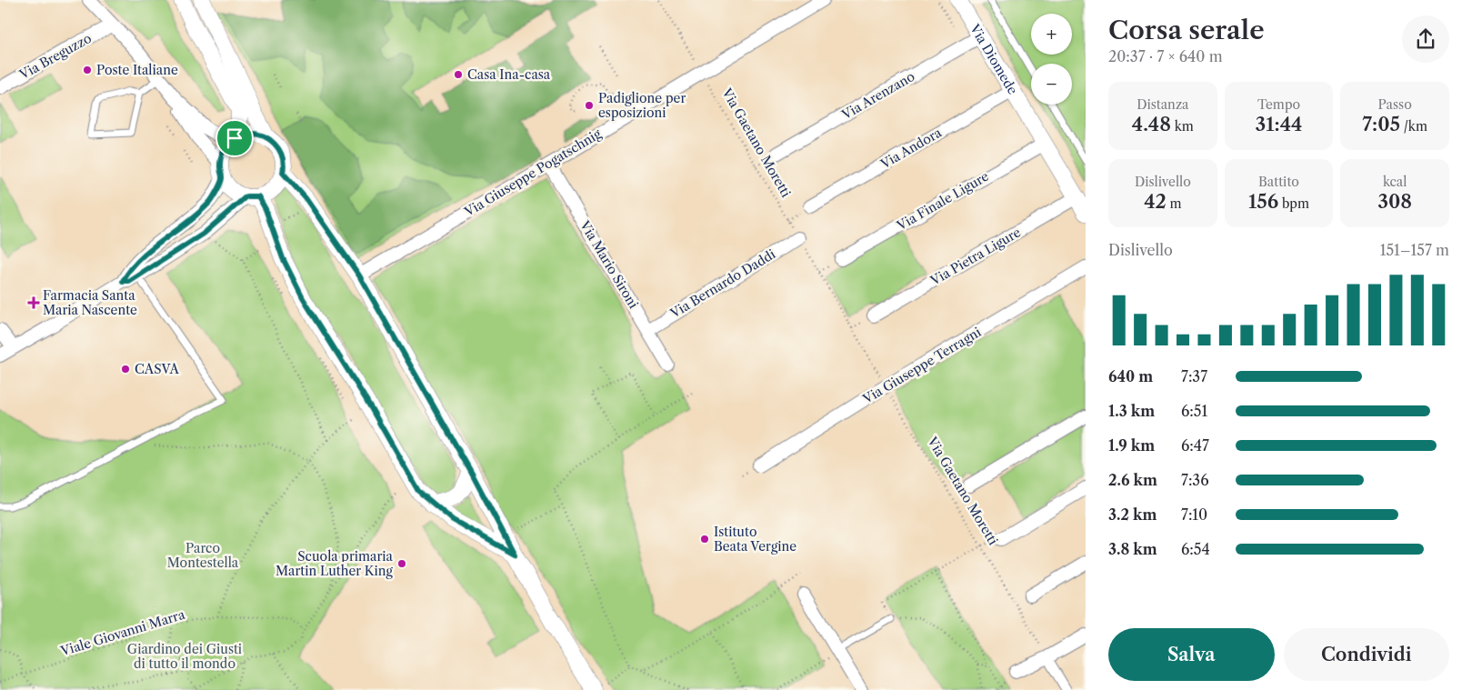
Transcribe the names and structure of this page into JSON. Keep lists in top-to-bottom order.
{
  "streets": {
    "street": [
      "Via Breguzzo",
      "Via Diomede",
      "Via Arenzano",
      "Via Andora",
      "Via Giuseppe Pogatschnig",
      "Via Finale Ligure",
      "Via Pietra Ligure",
      "Via Mario Sironi",
      "Via Bernardo Daddi",
      "Via Giuseppe Terragni"
    ],
    "path": ["Via Gaetano Moretti", "Viale Giovanni Marra"]
  },
  "crossings": [
    ["Via Diomede", "Via Arenzano"],
    ["Via Diomede", "Via Andora"],
    ["Via Diomede", "Via Finale Ligure"],
    ["Via Diomede", "Via Pietra Ligure"],
    ["Via Giuseppe Pogatschnig", "Via Mario Sironi"],
    ["Via Mario Sironi", "Via Bernardo Daddi"]
  ],
  "parks": ["Parco Montestella", "Giardino dei Giusti di tutto il mondo"],
  "places": {
    "other": [
      "Poste Italiane",
      "Casa Ina-casa",
      "Padiglione per esposizioni",
      "CASVA",
      "Istituto Beata Vergine",
      "Scuola primaria Martin Luther King"
    ],
    "health": ["Farmacia Santa Maria Nascente"]
  },
  "page": {
    "heading": ["Corsa serale", "20:37 · 7 × 640 m"],
    "map_buttons": ["+", "−"],
    "stats": [
      ["Distanza", "4.48 km"],
      ["Tempo", "31:44"],
      ["Passo", "7:05 /km"],
      ["Dislivello", "42 m"],
      ["Battito", "156 bpm"],
      ["kcal", "308"]
    ],
    "chart": ["Dislivello", "151–157 m"],
    "list": [
      {
        "name": "640 m",
        "note": "7:37"
      },
      {
        "name": "1.3 km",
        "note": "6:51"
      },
      {
        "name": "1.9 km",
        "note": "6:47"
      },
      {
        "name": "2.6 km",
        "note": "7:36"
      },
      {
        "name": "3.2 km",
        "note": "7:10"
      },
      {
        "name": "3.8 km",
        "note": "6:54"
      }
    ],
    "buttons": ["Salva", "Condividi"]
  }
}
